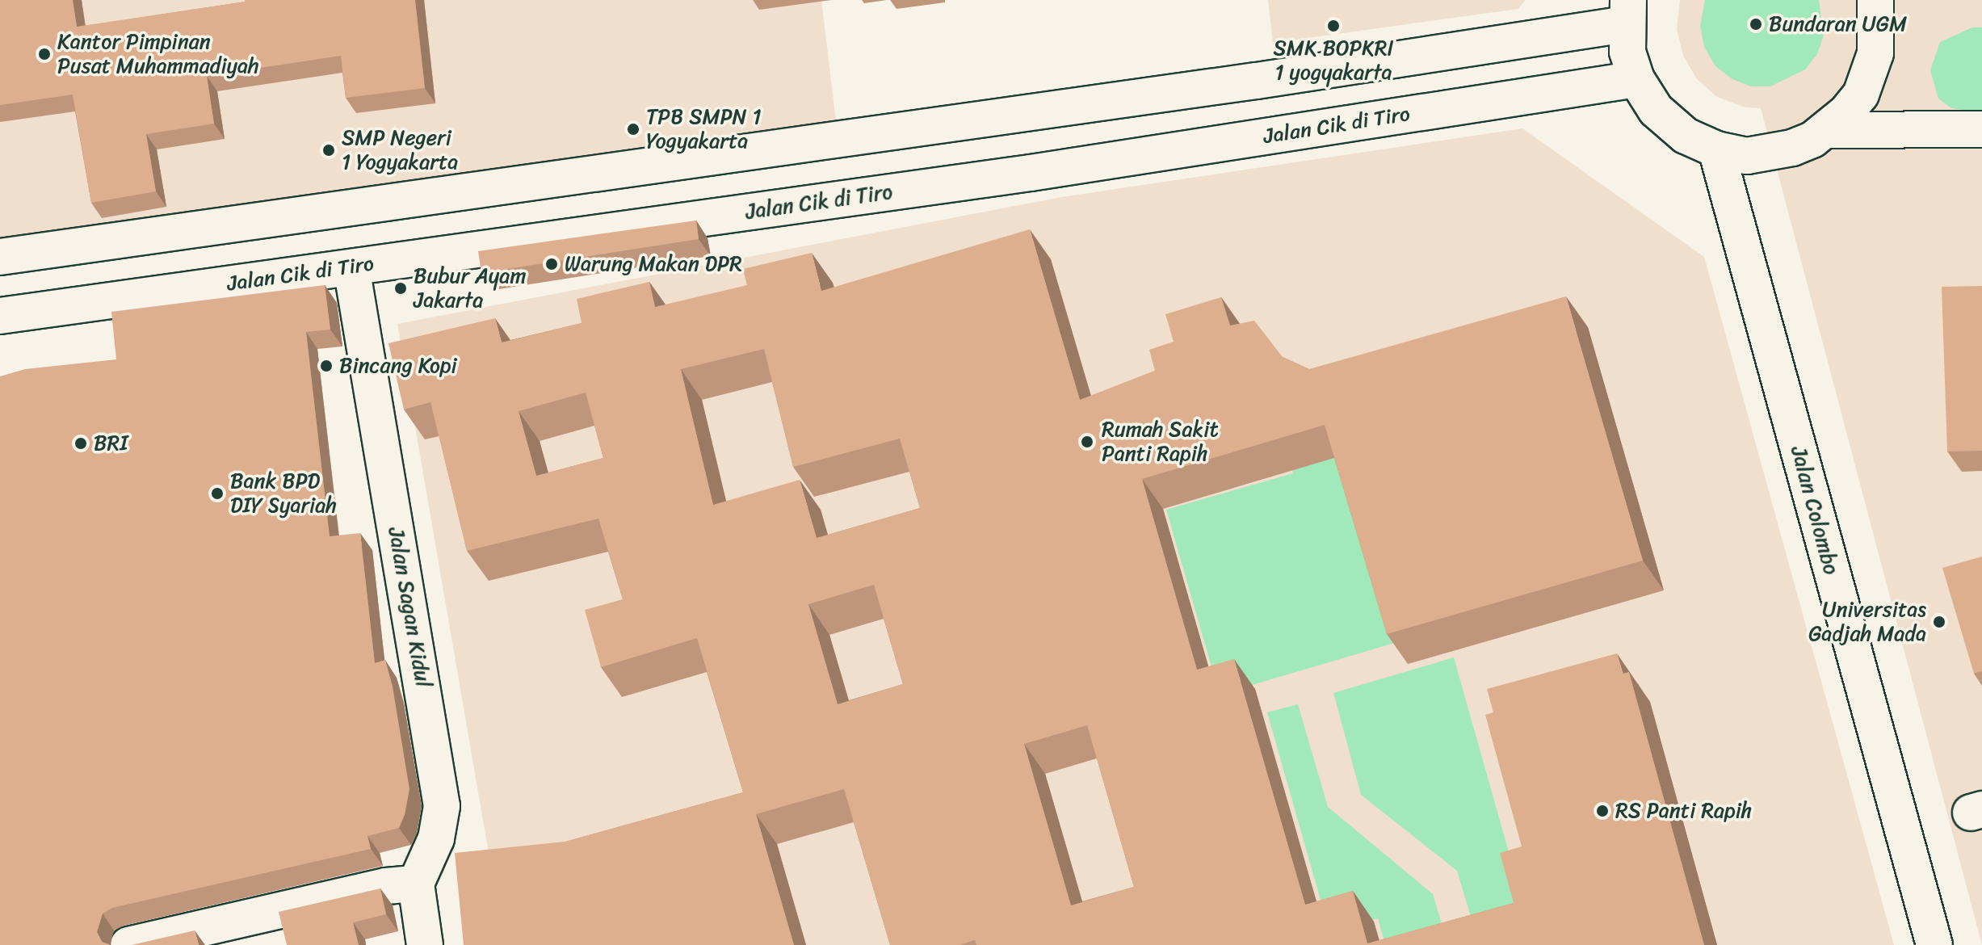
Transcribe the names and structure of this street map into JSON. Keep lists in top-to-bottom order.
{
  "streets": {
    "main road": ["Jalan Cik di Tiro", "Jalan Colombo", "Jalan Sagan Kidul"]
  },
  "crossings": [
    ["Jalan Cik di Tiro", "Jalan Sagan Kidul"]
  ],
  "places": [
    "Bundaran UGM",
    "SMK BOPKRI 1 yogyakarta",
    "Kantor Pimpinan Pusat Muhammadiyah",
    "TPB SMPN 1 Yogyakarta",
    "SMP Negeri 1 Yogyakarta",
    "Warung Makan DPR",
    "Bubur Ayam Jakarta",
    "Bincang Kopi",
    "Rumah Sakit Panti Rapih",
    "BRI",
    "Bank BPD DIY Syariah",
    "Universitas Gadjah Mada",
    "RS Panti Rapih"
  ]
}
